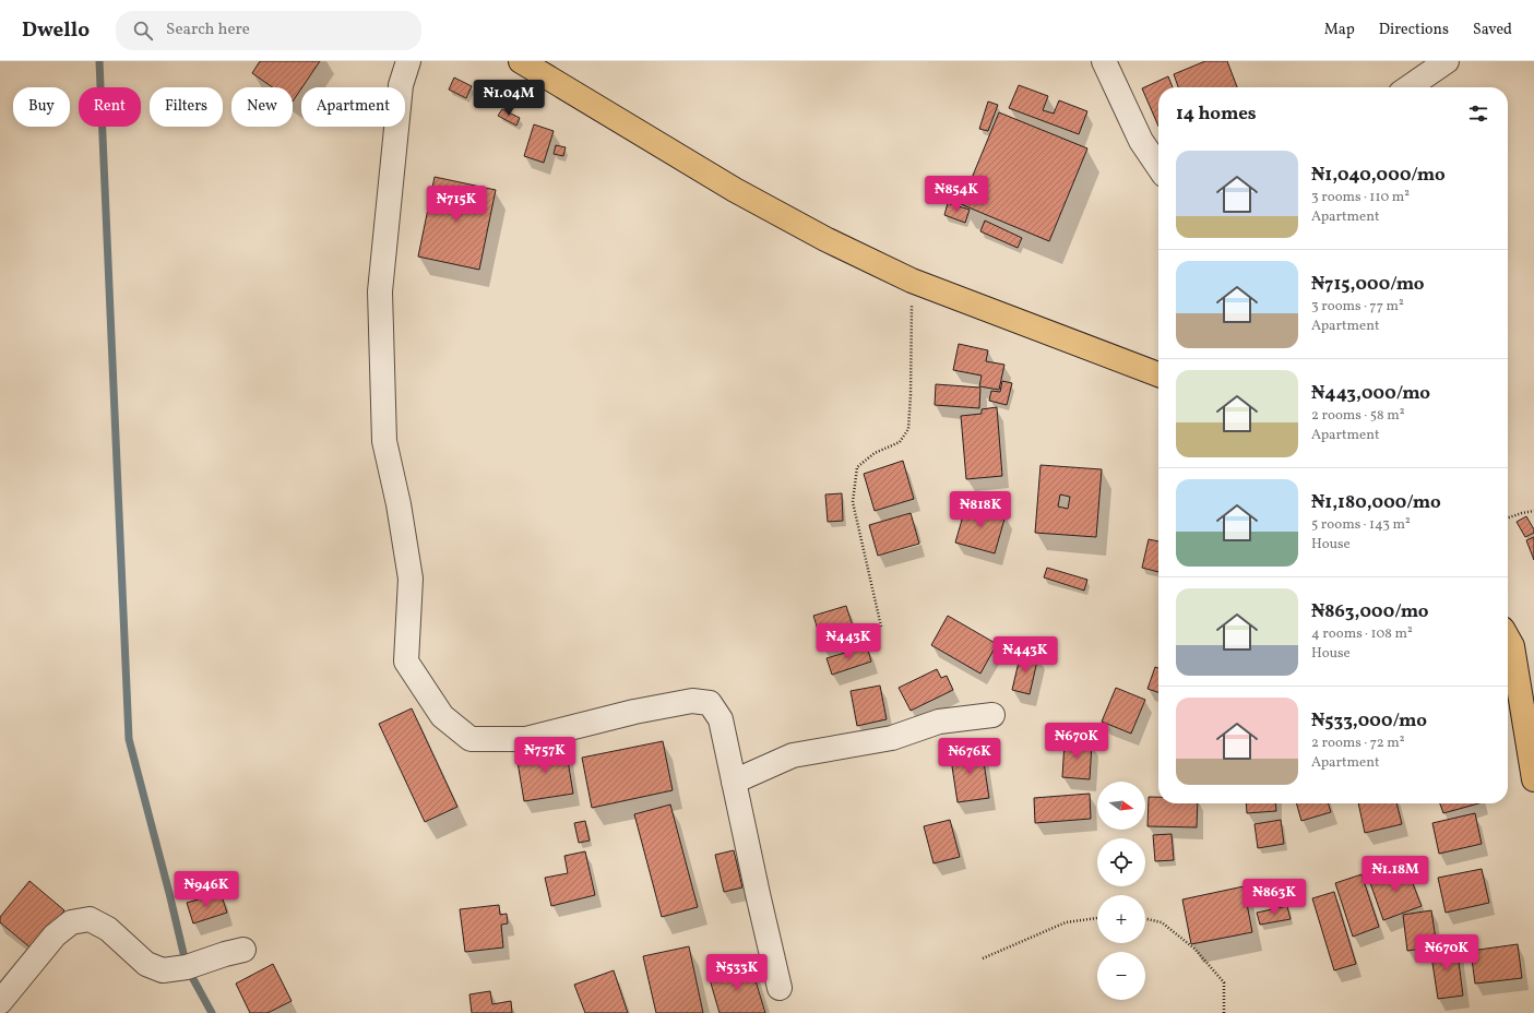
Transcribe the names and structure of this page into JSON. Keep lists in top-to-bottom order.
{
  "north": "right",
  "page": {
    "header": "Dwello",
    "search": "Search here",
    "nav": ["Map", "Directions", "Saved"],
    "price": [
      "₦1.04M",
      "₦854K",
      "₦715K",
      "₦818K",
      "₦443K",
      "₦443K",
      "₦670K",
      "₦757K",
      "₦676K",
      "₦1.18M",
      "₦946K",
      "₦863K",
      "₦670K",
      "₦533K"
    ],
    "chip": [
      "Buy",
      "Rent",
      "Filters",
      "New",
      "Apartment"
    ],
    "heading": "14 homes",
    "list": [
      {
        "name": "₦1,040,000/mo",
        "note": "3 rooms · 110 m² · Apartment"
      },
      {
        "name": "₦715,000/mo",
        "note": "3 rooms · 77 m² · Apartment"
      },
      {
        "name": "₦443,000/mo",
        "note": "2 rooms · 58 m² · Apartment"
      },
      {
        "name": "₦1,180,000/mo",
        "note": "5 rooms · 143 m² · House"
      },
      {
        "name": "₦863,000/mo",
        "note": "4 rooms · 108 m² · House"
      },
      {
        "name": "₦533,000/mo",
        "note": "2 rooms · 72 m² · Apartment"
      }
    ],
    "map_buttons": ["+", "−"]
  }
}
